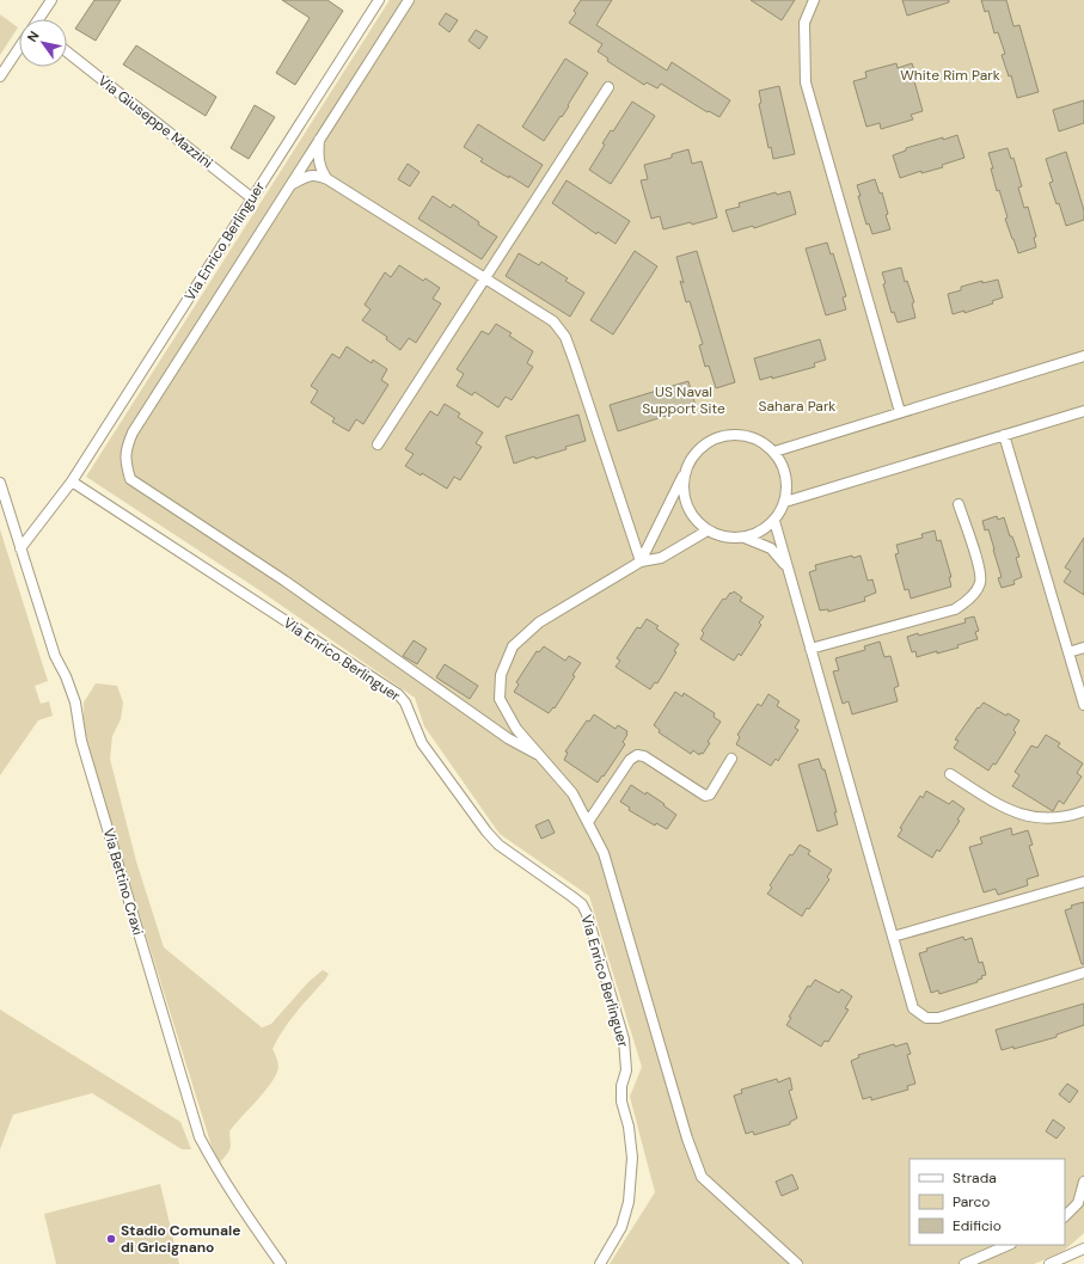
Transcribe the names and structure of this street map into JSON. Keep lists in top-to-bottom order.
{
  "streets": {
    "street": ["Via Giuseppe Mazzini", "Via Enrico Berlinguer", "Via Bettino Craxi"]
  },
  "crossings": [
    ["Via Giuseppe Mazzini", "Via Enrico Berlinguer"],
    ["Via Enrico Berlinguer", "Via Bettino Craxi"]
  ],
  "parks": ["White Rim Park", "US Naval Support Site", "Sahara Park"],
  "places": ["Stadio Comunale di Gricignano"],
  "legend": ["Strada", "Parco", "Edificio"],
  "north": "top left"
}
